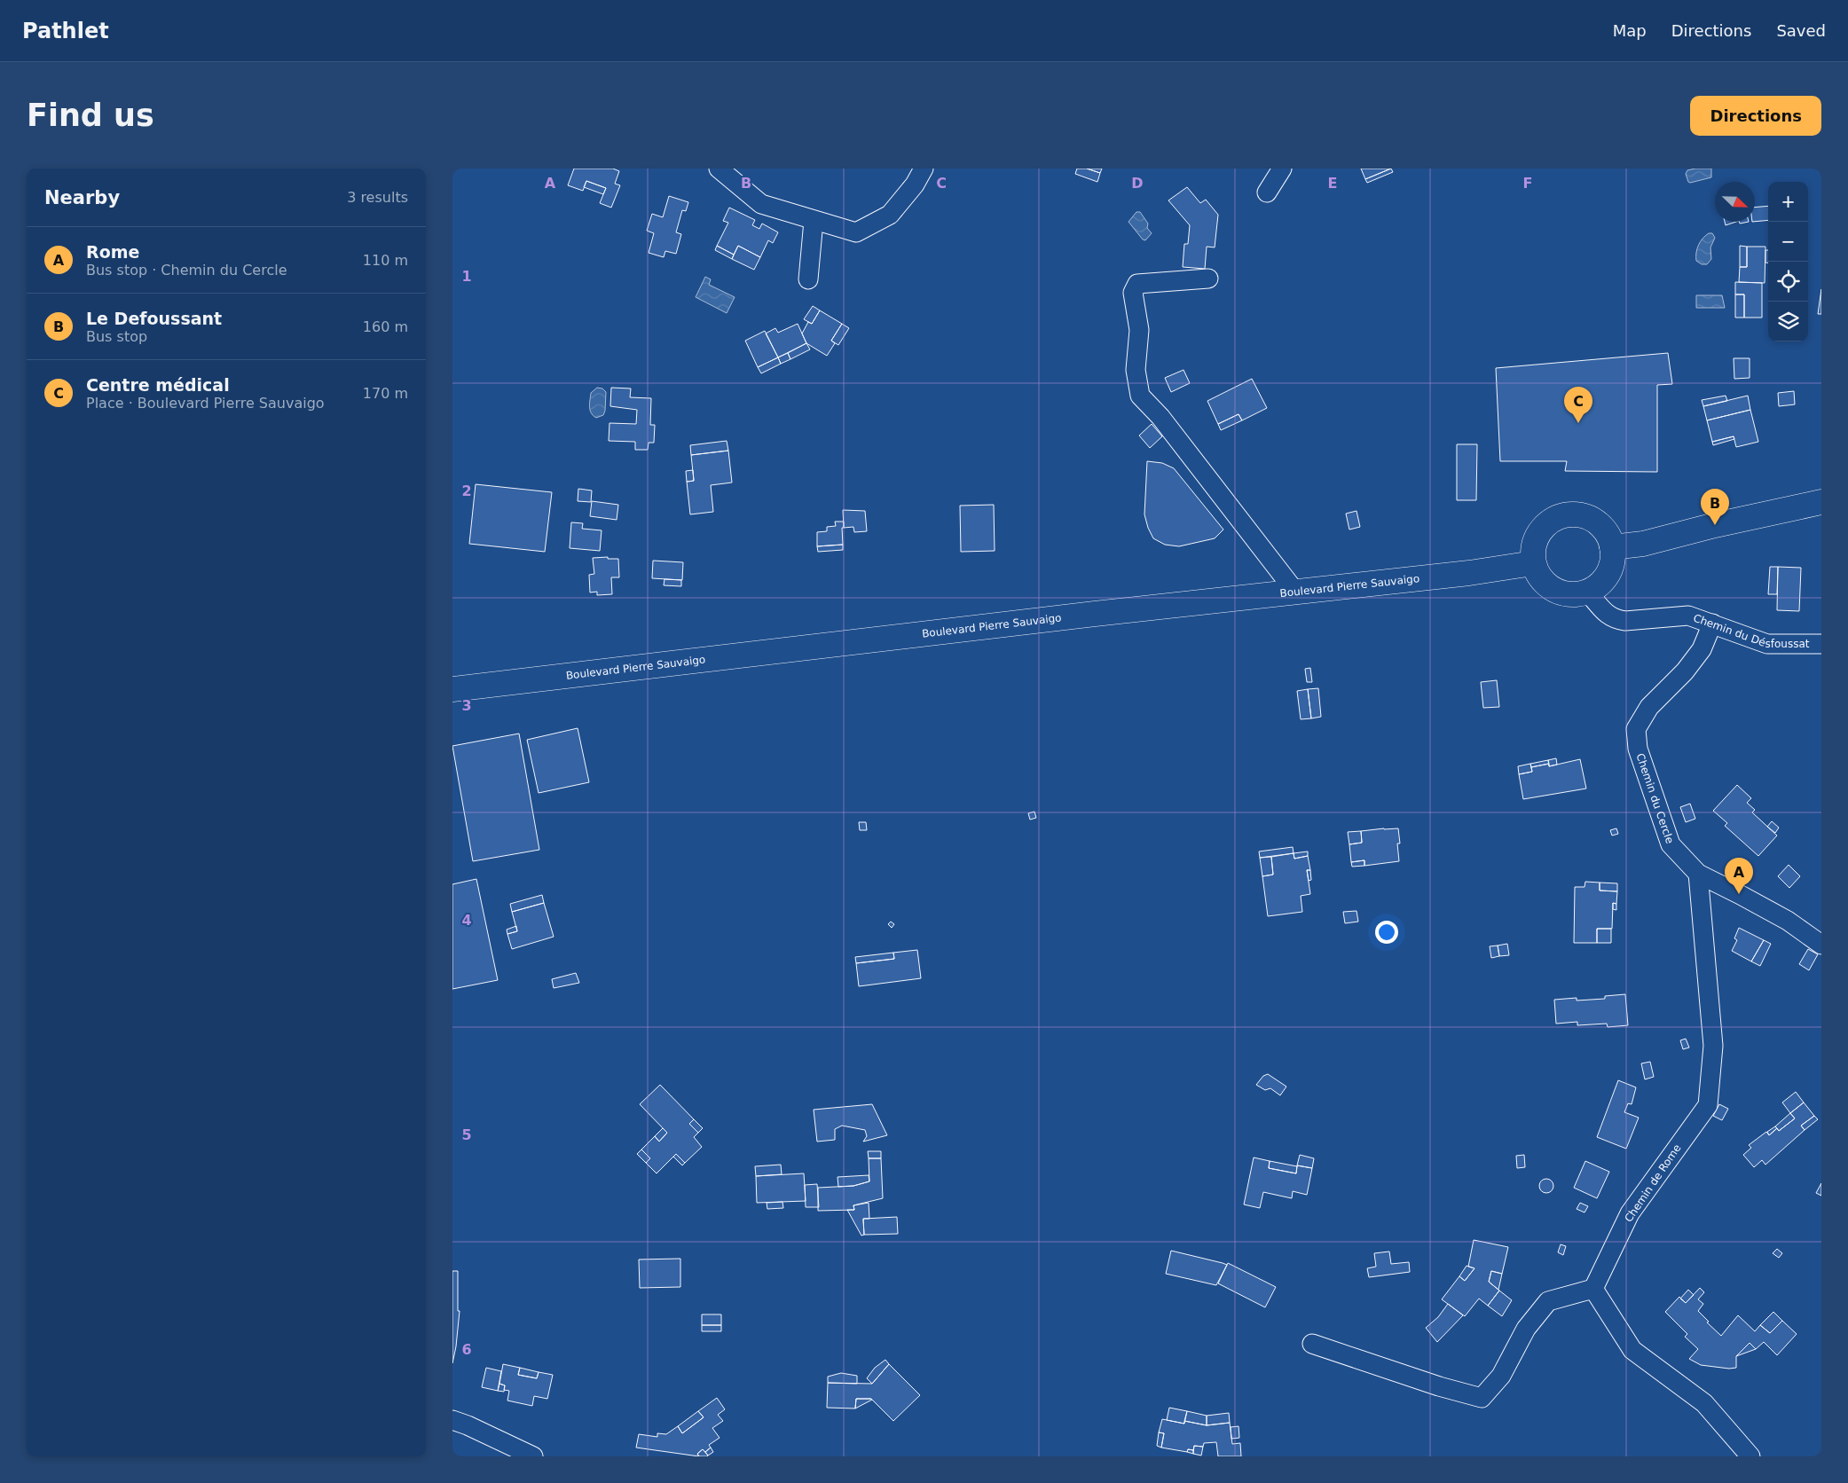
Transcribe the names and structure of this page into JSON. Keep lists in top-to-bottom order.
{
  "streets": {
    "main road": ["Boulevard Pierre Sauvaigo"],
    "street": ["Chemin du Désfoussat", "Chemin du Cercle", "Chemin de Rome"]
  },
  "crossings": [
    ["Boulevard Pierre Sauvaigo", "Chemin du Désfoussat"],
    ["Chemin du Désfoussat", "Chemin du Cercle"],
    ["Chemin du Cercle", "Chemin de Rome"]
  ],
  "north": "bottom right",
  "page": {
    "header": "Pathlet",
    "nav": ["Map", "Directions", "Saved"],
    "buttons": "Directions",
    "title": "Find us",
    "heading": ["Nearby", "3 results"],
    "map_buttons": ["+", "−"],
    "list": [
      {
        "mark": "A",
        "name": "Rome",
        "note": "Bus stop · Chemin du Cercle",
        "value": "110 m"
      },
      {
        "mark": "B",
        "name": "Le Defoussant",
        "note": "Bus stop",
        "value": "160 m"
      },
      {
        "mark": "C",
        "name": "Centre médical",
        "note": "Place · Boulevard Pierre Sauvaigo",
        "value": "170 m"
      }
    ],
    "pins": ["C", "B", "A"]
  },
  "grid": {
    "columns": [
      "A",
      "B",
      "C",
      "D",
      "E",
      "F"
    ],
    "rows": [
      "1",
      "2",
      "3",
      "4",
      "5",
      "6"
    ]
  }
}
